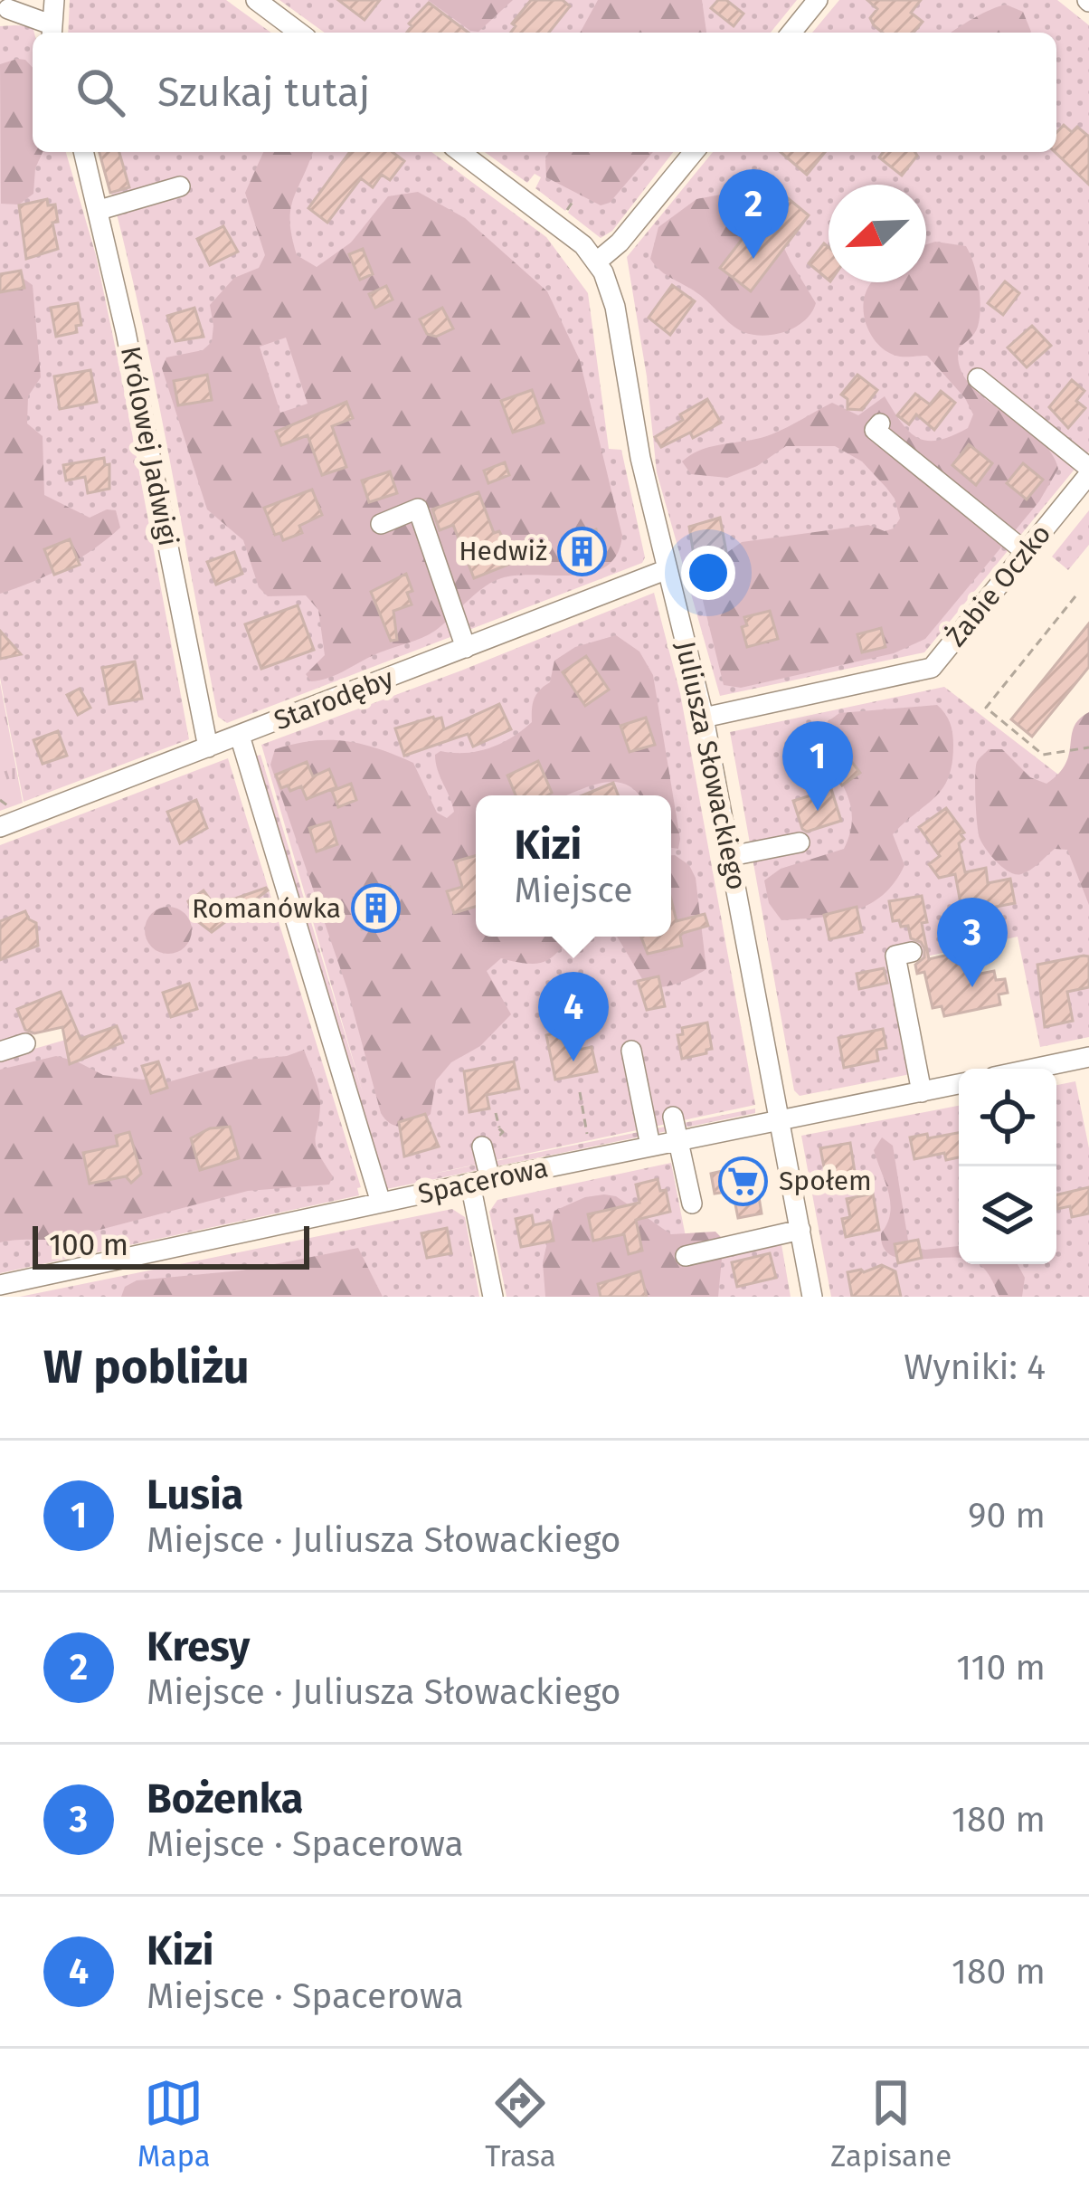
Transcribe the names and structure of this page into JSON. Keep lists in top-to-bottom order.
{
  "streets": {
    "street": [
      "Królowej Jadwigi",
      "Żabie Oczko",
      "Starodęby",
      "Juliusza Słowackiego",
      "Spacerowa"
    ]
  },
  "crossings": [
    ["Królowej Jadwigi", "Starodęby"],
    ["Żabie Oczko", "Juliusza Słowackiego"],
    ["Starodęby", "Juliusza Słowackiego"],
    ["Juliusza Słowackiego", "Spacerowa"]
  ],
  "places": {
    "building": ["Hedwiż", "Romanówka"],
    "supermarket": ["Społem"]
  },
  "scale_bar": "100 m",
  "north": "bottom left",
  "page": {
    "search": "Szukaj tutaj",
    "pins": [
      "2",
      "1",
      "3",
      "4"
    ],
    "popup": ["Kizi", "Miejsce"],
    "scale": "100 m",
    "heading": ["W pobliżu", "Wyniki: 4"],
    "list": [
      {
        "mark": "1",
        "name": "Lusia",
        "note": "Miejsce · Juliusza Słowackiego",
        "value": "90 m"
      },
      {
        "mark": "2",
        "name": "Kresy",
        "note": "Miejsce · Juliusza Słowackiego",
        "value": "110 m"
      },
      {
        "mark": "3",
        "name": "Bożenka",
        "note": "Miejsce · Spacerowa",
        "value": "180 m"
      },
      {
        "mark": "4",
        "name": "Kizi",
        "note": "Miejsce · Spacerowa",
        "value": "180 m"
      }
    ],
    "nav": ["Mapa", "Trasa", "Zapisane"]
  }
}
